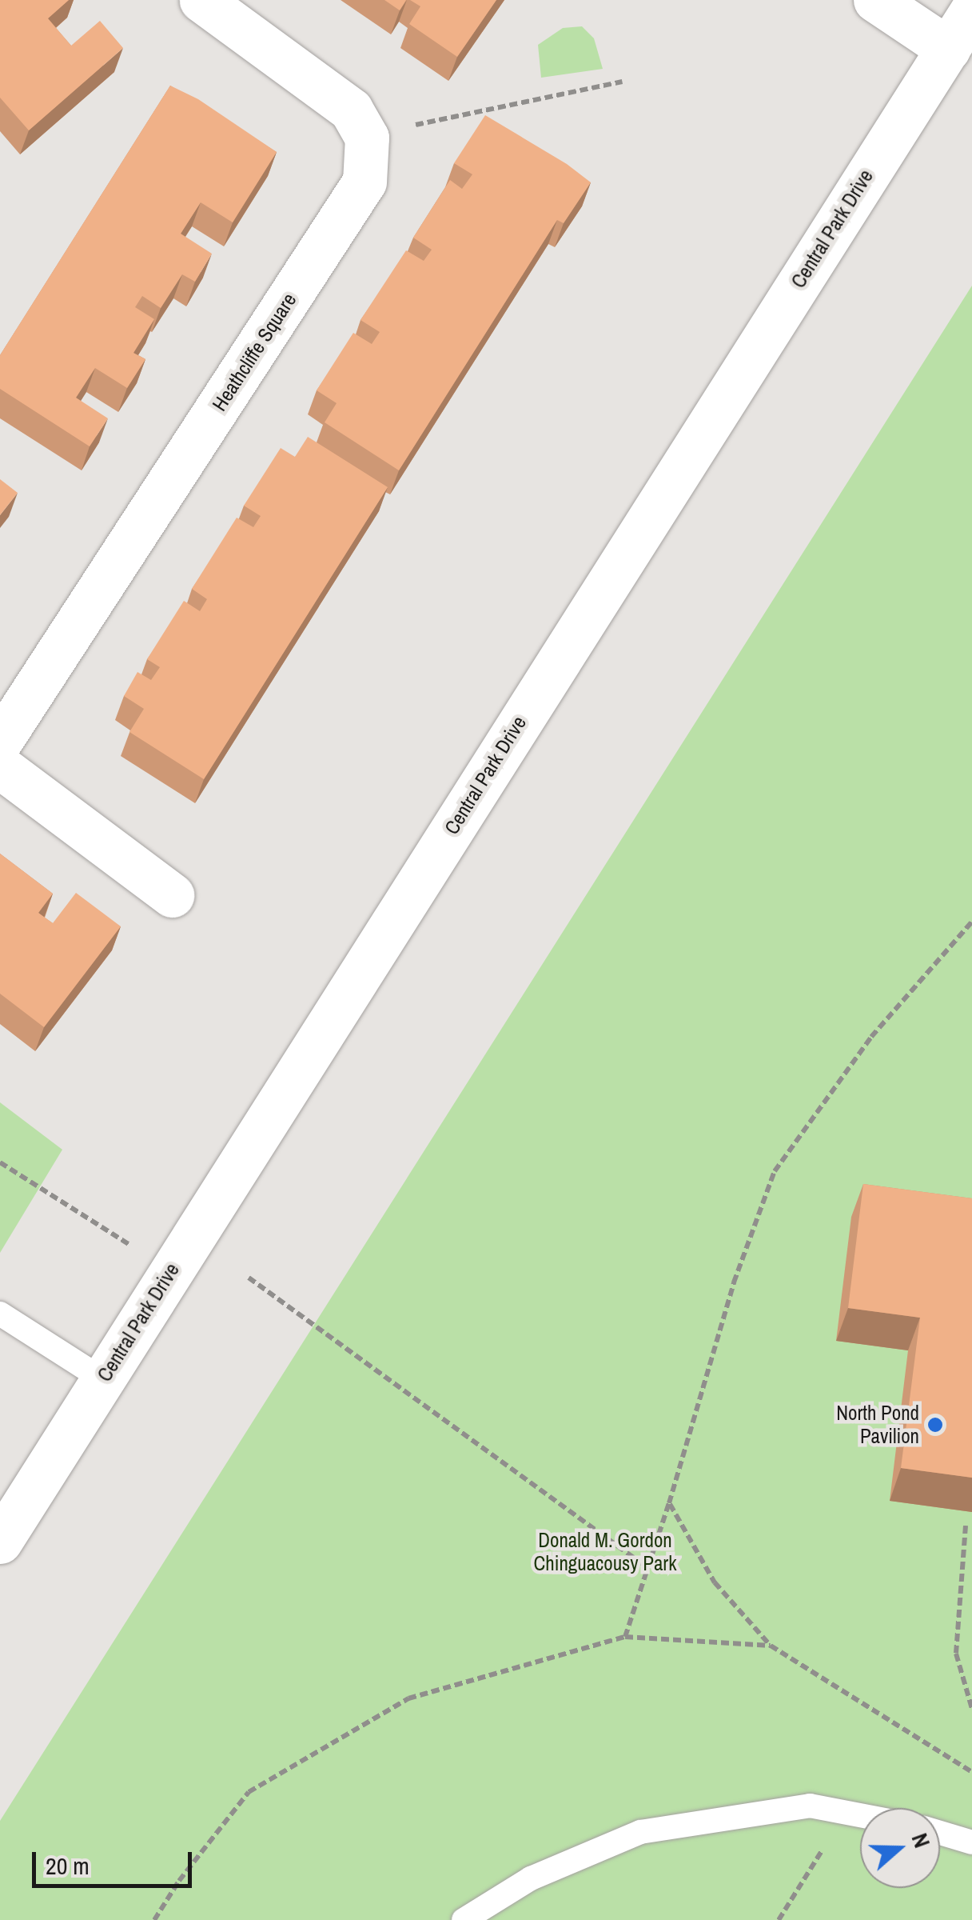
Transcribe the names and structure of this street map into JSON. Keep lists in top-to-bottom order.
{
  "streets": {
    "street": ["Central Park Drive", "Heathcliffe Square"]
  },
  "parks": ["Donald M. Gordon Chinguacousy Park"],
  "places": ["North Pond Pavilion"],
  "scale_bar": "20 m",
  "north": "right"
}
